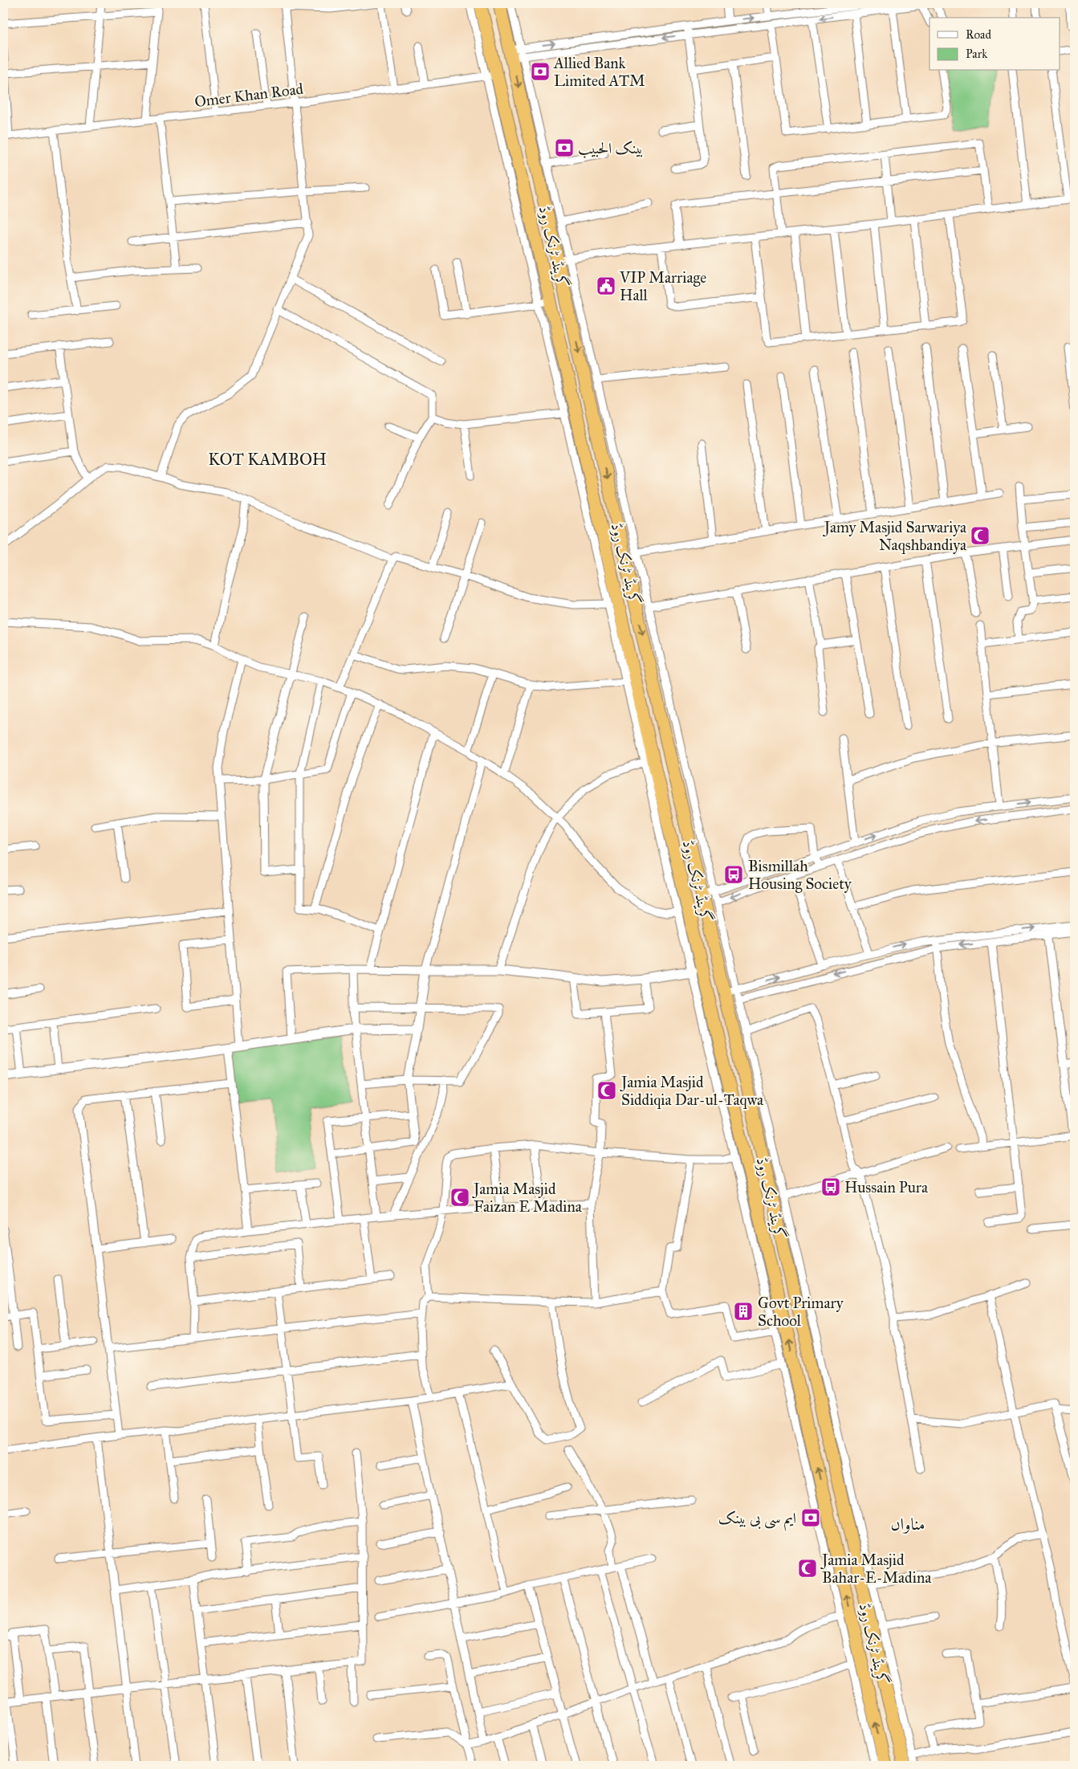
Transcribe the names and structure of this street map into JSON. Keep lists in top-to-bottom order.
{
  "streets": {
    "highway": ["گرینڈ ٹرنک روڈ"],
    "street": ["Omer Khan Road"]
  },
  "crossings": [
    ["Omer Khan Road", "گرینڈ ٹرنک روڈ"]
  ],
  "districts": ["KOT KAMBOH", "مناواں"],
  "places": {
    "bank": ["Allied Bank Limited ATM", "بينک الحبيب", "ایم سی بی بینک"],
    "public building": ["VIP Marriage Hall"],
    "mosque": [
      "Jamy Masjid Sarwariya Naqshbandiya",
      "Jamia Masjid Siddiqia Dar-ul-Taqwa",
      "Jamia Masjid Faizan E Madina",
      "Jamia Masjid Bahar-E-Madina"
    ],
    "bus stop": ["Bismillah Housing Society", "Hussain Pura"],
    "building": ["Govt Primary School"]
  },
  "legend": ["Road", "Park"]
}
